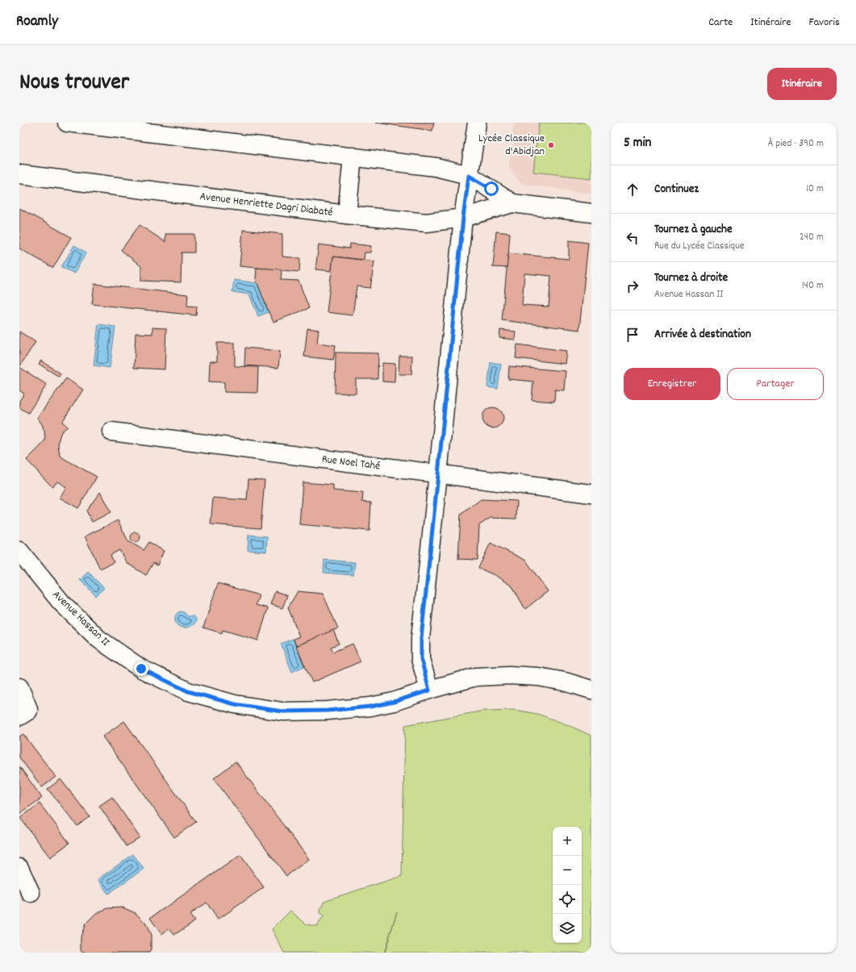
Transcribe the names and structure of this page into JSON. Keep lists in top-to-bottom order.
{
  "streets": {
    "street": ["Avenue Henriette Dagri Diabaté", "Rue Noel Tahé", "Avenue Hassan II"]
  },
  "places": ["Lycée Classique d'Abidjan"],
  "page": {
    "header": "Roamly",
    "nav": ["Carte", "Itinéraire", "Favoris"],
    "title": "Nous trouver",
    "buttons": [
      "Itinéraire",
      ["Enregistrer", "Partager"]
    ],
    "heading": ["5 min", "À pied · 390 m"],
    "list": [
      ["Continuez", "10 m"],
      ["Tournez à gauche", "Rue du Lycée Classique", "240 m"],
      ["Tournez à droite", "Avenue Hassan II", "140 m"],
      "Arrivée à destination"
    ],
    "map_buttons": ["+", "−"]
  }
}
